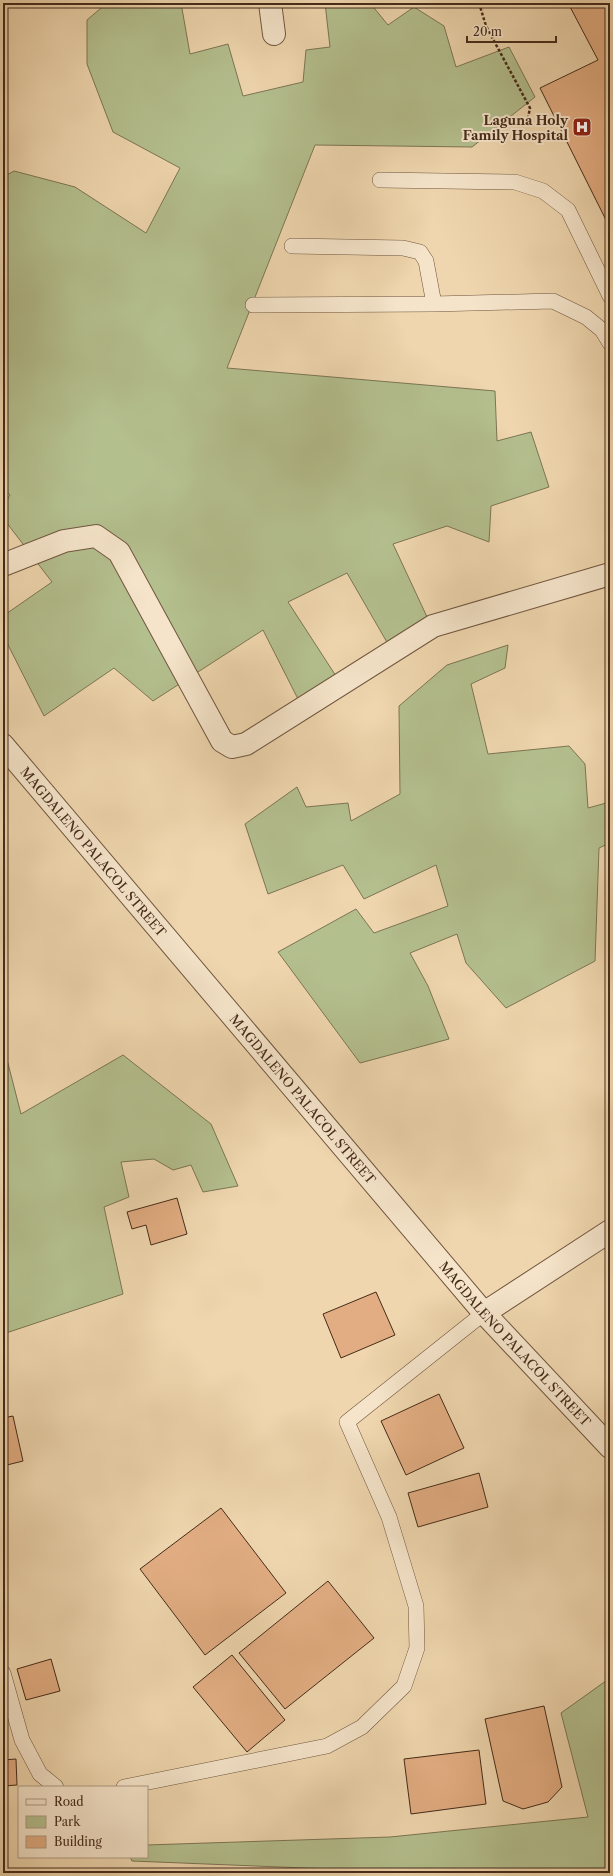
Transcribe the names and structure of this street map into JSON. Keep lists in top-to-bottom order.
{
  "streets": {
    "street": ["MAGDALENO PALACOL STREET"]
  },
  "places": {
    "hospital": ["Laguna Holy Family Hospital"]
  },
  "legend": ["Road", "Park", "Building"],
  "scale_bar": "20 m"
}
